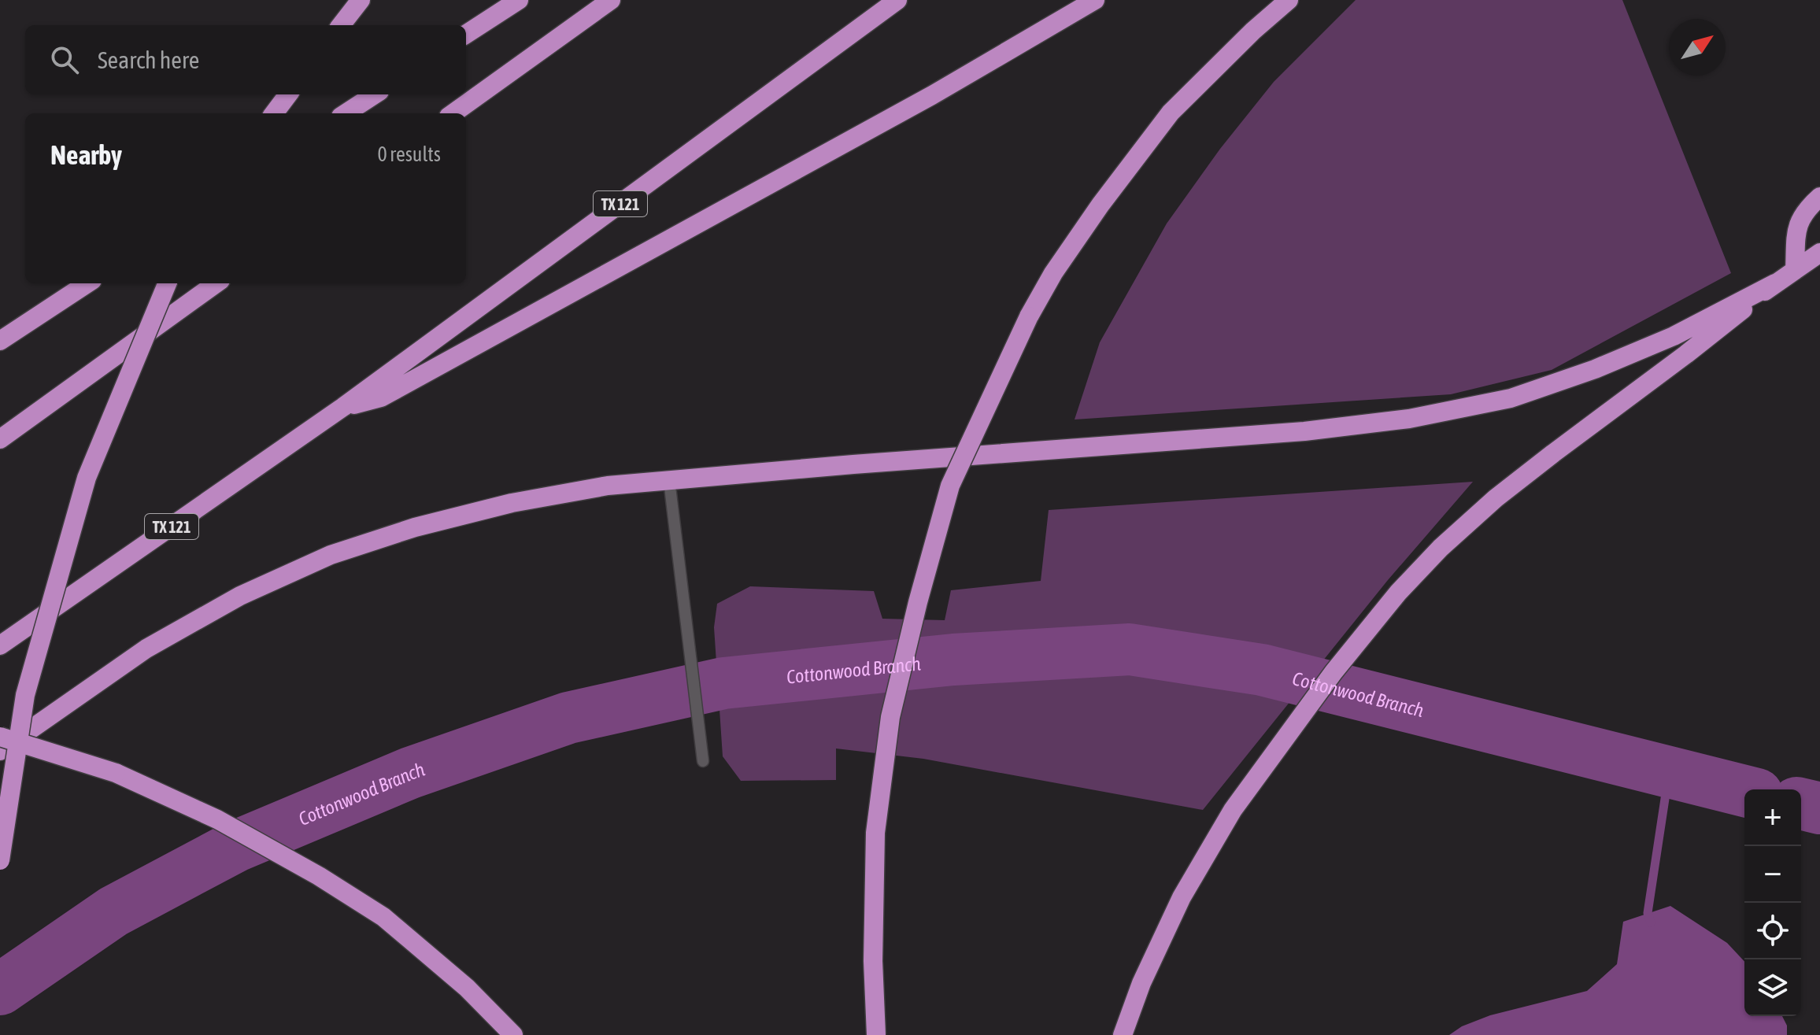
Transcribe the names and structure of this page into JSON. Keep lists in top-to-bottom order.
{
  "streets": {
    "highway": ["TX 121"]
  },
  "water": ["Cottonwood Branch"],
  "north": "top right",
  "page": {
    "search": "Search here",
    "heading": ["Nearby", "0 results"],
    "map_buttons": ["+", "−"]
  }
}
